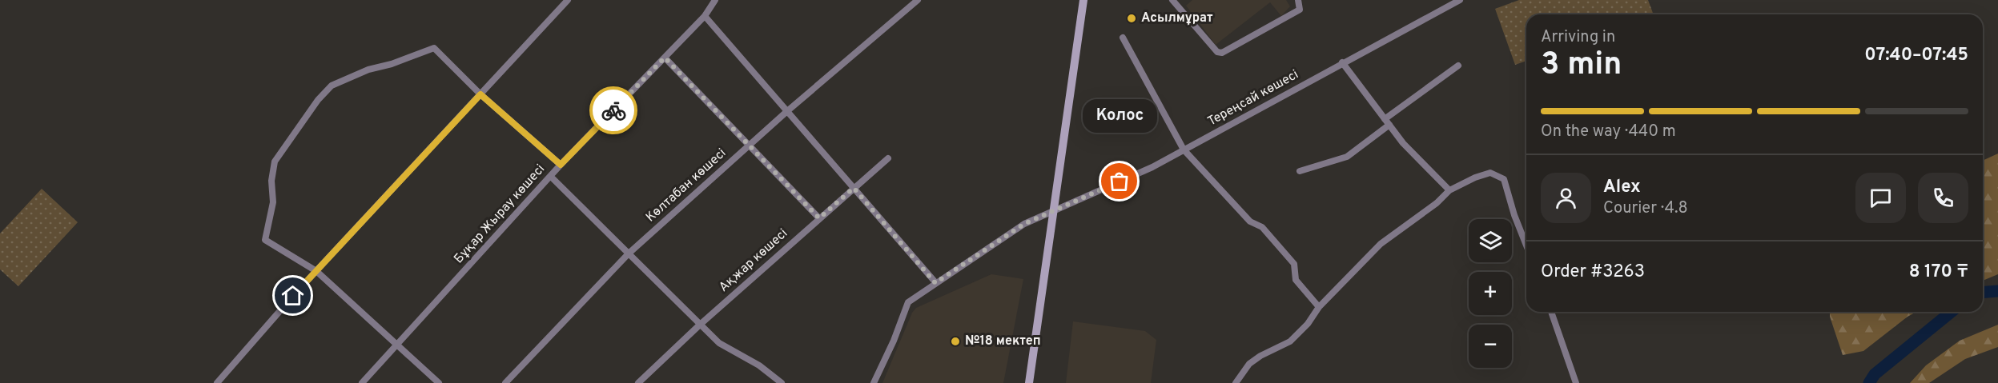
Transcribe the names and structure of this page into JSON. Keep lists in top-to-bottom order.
{
  "streets": {
    "street": [
      "Тереңсай көшесі",
      "Көлтабан көшесі",
      "Бұқар Жырау көшесі",
      "Ақжар көшесі"
    ]
  },
  "places": ["Асылмұрат", "Колос", "№18 мектеп"],
  "page": {
    "heading": ["3 min", "Arriving in", "07:40–07:45"],
    "panel": [
      "Alex",
      "Courier · 4.8",
      "Order #3263",
      "8 170 ₸"
    ],
    "bar": "On the way · 440 m",
    "bubble": "Колос",
    "map_buttons": ["+", "−"]
  }
}
